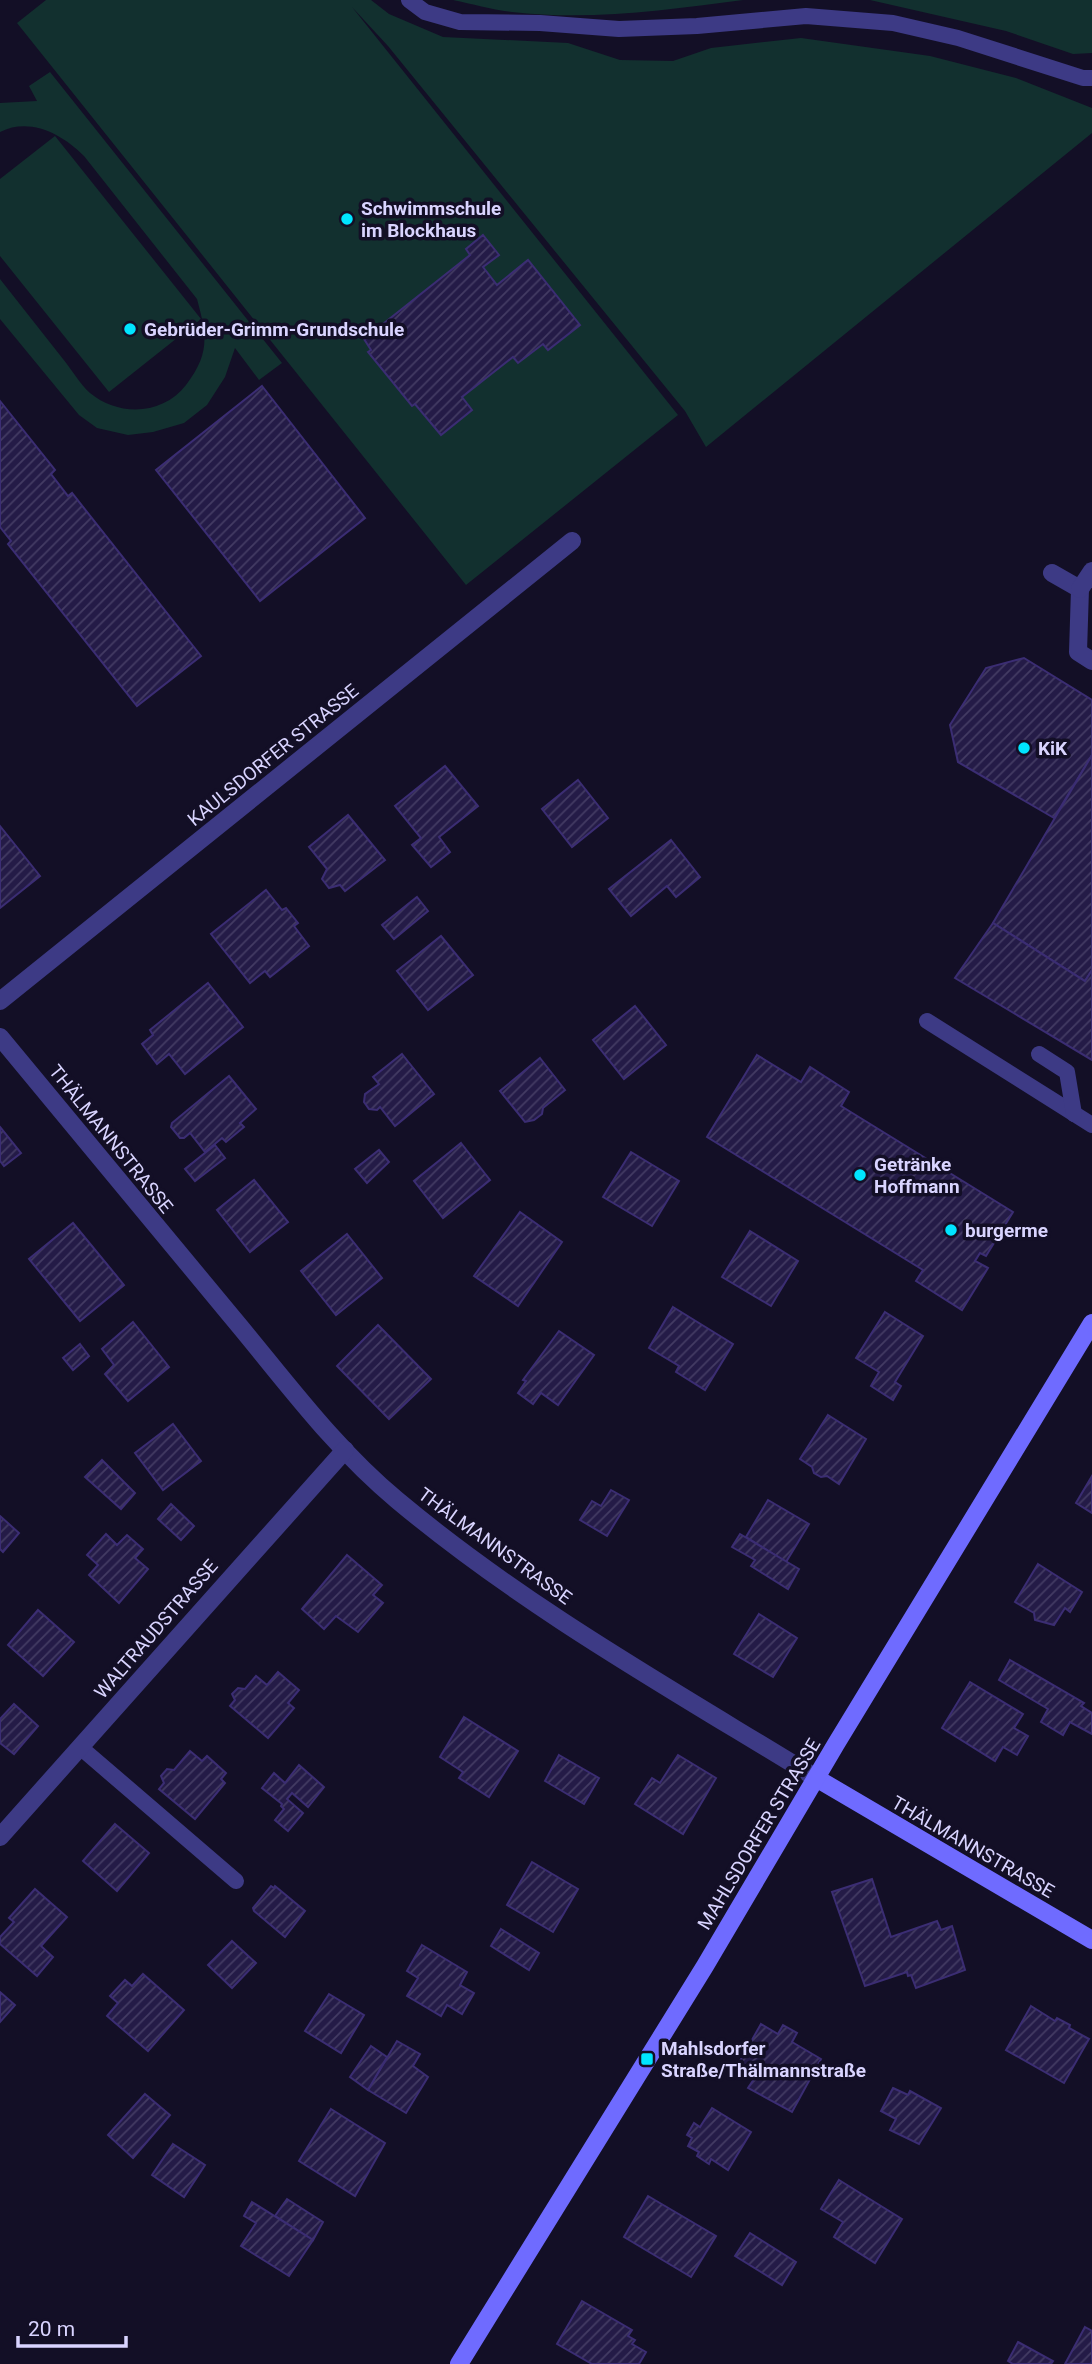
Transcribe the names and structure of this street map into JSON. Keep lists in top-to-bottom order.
{
  "streets": {
    "main road": ["THÄLMANNSTRASSE", "MAHLSDORFER STRASSE"],
    "street": ["KAULSDORFER STRASSE", "WALTRAUDSTRASSE"]
  },
  "crossings": [
    ["THÄLMANNSTRASSE", "WALTRAUDSTRASSE"],
    ["THÄLMANNSTRASSE", "MAHLSDORFER STRASSE"]
  ],
  "places": {
    "other": [
      "Schwimmschule im Blockhaus",
      "Gebrüder-Grimm-Grundschule",
      "KiK",
      "Getränke Hoffmann",
      "burgerme"
    ],
    "transit": ["Mahlsdorfer Straße/Thälmannstraße"]
  },
  "scale_bar": "20 m"
}
